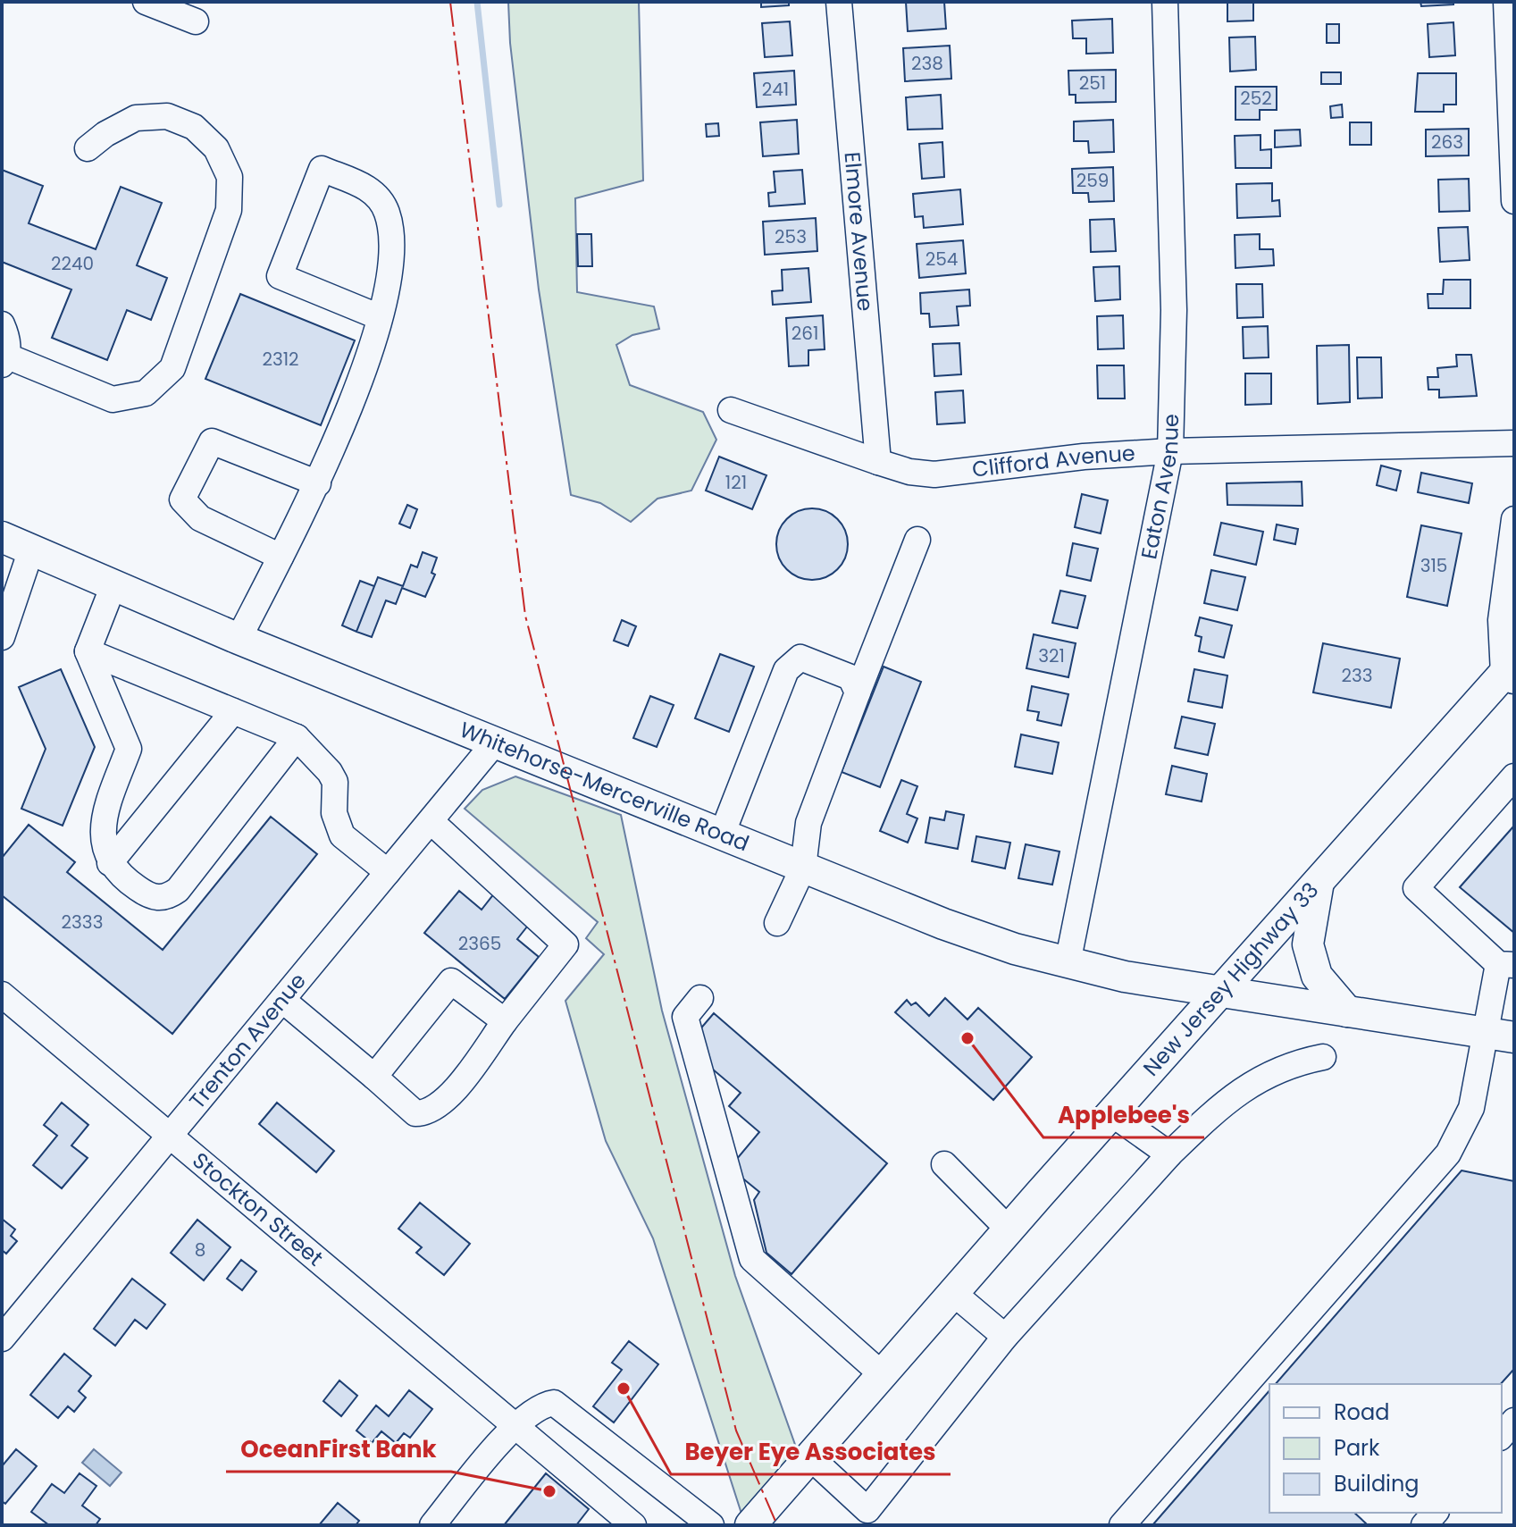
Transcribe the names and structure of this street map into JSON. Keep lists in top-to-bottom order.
{
  "streets": {
    "main road": ["Whitehorse-Mercerville Road", "New Jersey Highway 33"],
    "street": [
      "Elmore Avenue",
      "Clifford Avenue",
      "Eaton Avenue",
      "Trenton Avenue",
      "Stockton Street"
    ]
  },
  "crossings": [
    ["Elmore Avenue", "Clifford Avenue"],
    ["Clifford Avenue", "Eaton Avenue"],
    ["Eaton Avenue", "Whitehorse-Mercerville Road"],
    ["Whitehorse-Mercerville Road", "New Jersey Highway 33"],
    ["Whitehorse-Mercerville Road", "Trenton Avenue"],
    ["Trenton Avenue", "Stockton Street"]
  ],
  "places": ["Applebee's", "Beyer Eye Associates", "OceanFirst Bank"],
  "house_numbers": [
    "238",
    "251",
    "241",
    "252",
    "263",
    "259",
    "253",
    "254",
    "2240",
    "261",
    "2312",
    "121",
    "315",
    "321",
    "233",
    "2333",
    "2365",
    "8"
  ],
  "legend": ["Road", "Park", "Building"]
}
